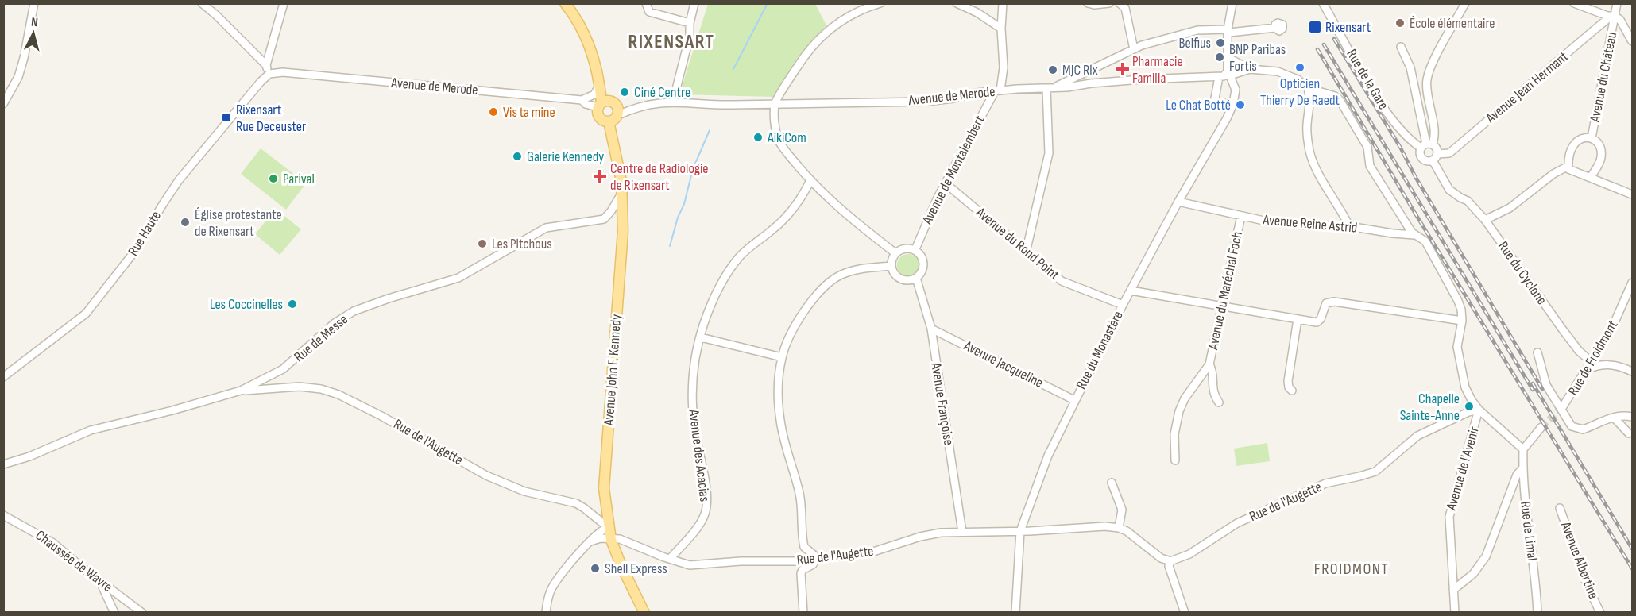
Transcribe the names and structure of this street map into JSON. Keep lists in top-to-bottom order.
{
  "streets": {
    "main road": ["Avenue John F. Kennedy"],
    "street": [
      "Avenue du Château",
      "Rue de la Gare",
      "Avenue de Merode",
      "Avenue Jean Hermant",
      "Avenue de Montalembert",
      "Avenue Reine Astrid",
      "Rue Haute",
      "Avenue du Rond Point",
      "Rue du Cyclone",
      "Avenue du Maréchal Foch",
      "Rue de Messe",
      "Rue du Monastère",
      "Rue de Froidmont",
      "Avenue Jacqueline",
      "Avenue Françoise",
      "Rue de l'Augette",
      "Avenue des Acacias",
      "Avenue de l'Avenir",
      "Rue de Limal",
      "Avenue Albertine",
      "Chaussée de Wavre"
    ]
  },
  "crossings": [
    ["Avenue du Château", "Avenue Jean Hermant"],
    ["Rue de la Gare", "Avenue Jean Hermant"],
    ["Rue de la Gare", "Rue du Cyclone"],
    ["Avenue de Merode", "Avenue de Montalembert"],
    ["Avenue de Merode", "Rue Haute"],
    ["Avenue de Merode", "Avenue John F. Kennedy"],
    ["Avenue Jean Hermant", "Rue du Cyclone"],
    ["Avenue de Montalembert", "Avenue du Rond Point"],
    ["Avenue de Montalembert", "Avenue Françoise"],
    ["Avenue Reine Astrid", "Avenue du Maréchal Foch"],
    ["Avenue Reine Astrid", "Rue du Monastère"],
    ["Avenue du Rond Point", "Rue du Monastère"],
    ["Rue du Cyclone", "Rue de Froidmont"],
    ["Rue de Messe", "Avenue John F. Kennedy"],
    ["Rue de Messe", "Rue de l'Augette"],
    ["Rue du Monastère", "Avenue Jacqueline"],
    ["Rue du Monastère", "Rue de l'Augette"],
    ["Avenue Jacqueline", "Avenue Françoise"],
    ["Avenue John F. Kennedy", "Rue de l'Augette"],
    ["Avenue Françoise", "Rue de l'Augette"],
    ["Rue de l'Augette", "Avenue des Acacias"],
    ["Rue de l'Augette", "Avenue de l'Avenir"]
  ],
  "districts": ["RIXENSART", "FROIDMONT"],
  "places": {
    "other": [
      "École élémentaire",
      "Belfius",
      "BNP Paribas Fortis",
      "Opticien Thierry De Raedt",
      "MJC Rix",
      "Ciné Centre",
      "Le Chat Botté",
      "Vis ta mine",
      "AikiCom",
      "Galerie Kennedy",
      "Parival",
      "Église protestante de Rixensart",
      "Les Pitchous",
      "Les Coccinelles",
      "Chapelle Sainte-Anne",
      "Shell Express"
    ],
    "transit": ["Rixensart", "Rixensart Rue Deceuster"],
    "health": ["Pharmacie Familia", "Centre de Radiologie de Rixensart"]
  },
  "north": "top"
}
